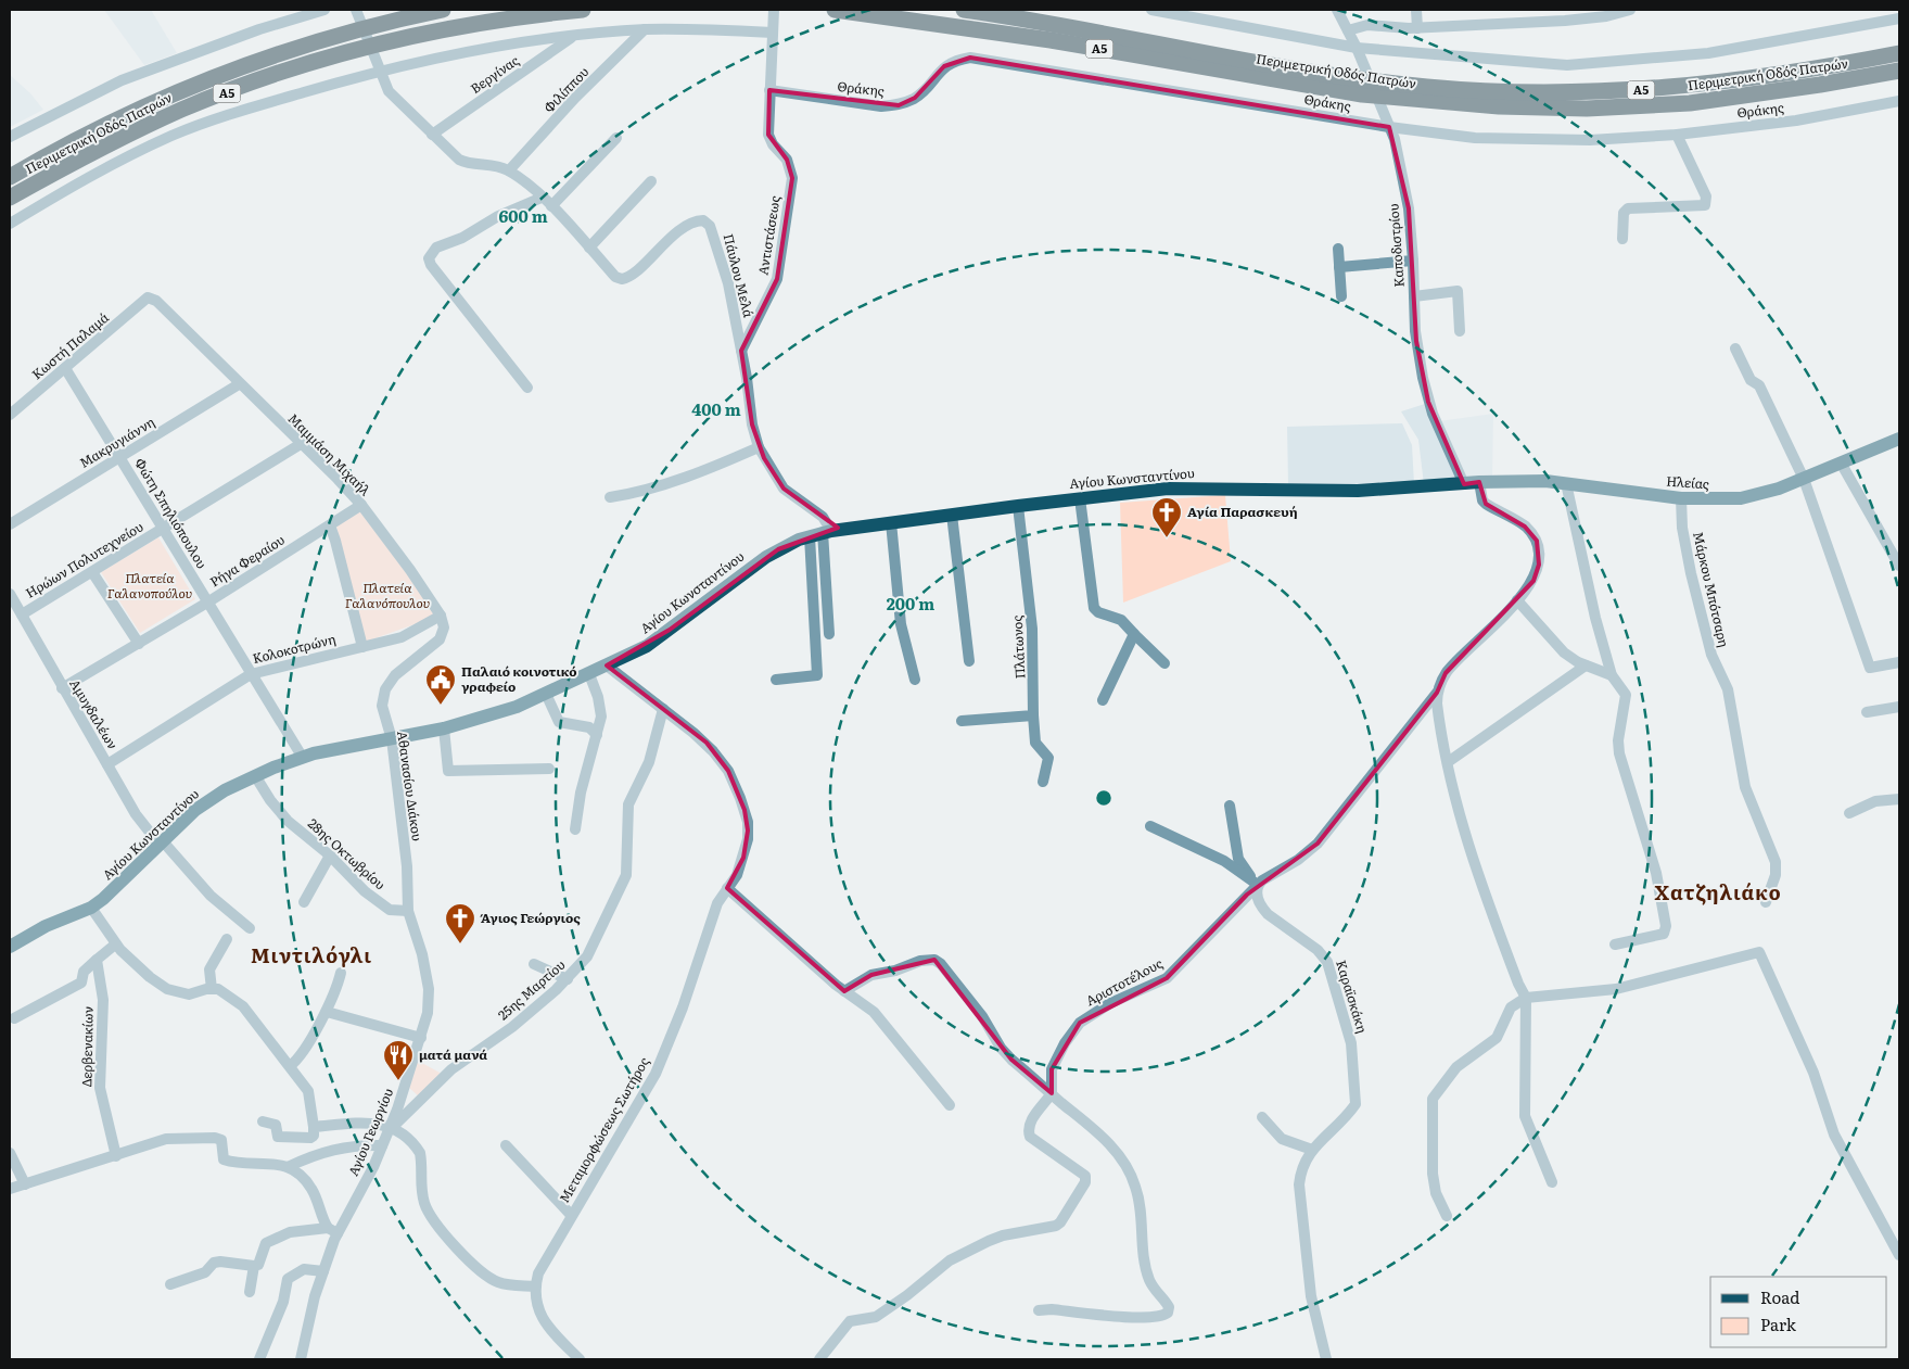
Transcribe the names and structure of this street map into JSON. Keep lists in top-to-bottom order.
{
  "streets": {
    "highway": ["Α5", "Περιμετρική Οδός Πατρών"],
    "main road": ["Αγίου Κωνσταντίνου", "Ηλείας"],
    "street": [
      "Βεργίνας",
      "Θράκης",
      "Φιλίππου",
      "Αντιστάσεως",
      "Καποδιστρίου",
      "Πάυλου Μελά",
      "Κωστή Παλαμά",
      "Μακρυγιάννη",
      "Μαμμάση Μιχαήλ",
      "Φώτη Σπηλιόπουλου",
      "Ηρώων Πολυτεχνείου",
      "Ρήγα Φεραίου",
      "Μάρκου Μπότσαρη",
      "Πλάτωνος",
      "Κολοκοτρώνη",
      "Αμυγδαλέων",
      "Αθανασίου Διάκου",
      "28ης Οκτωβρίου",
      "Αριστοτέλους",
      "25ης Μαρτίου",
      "Καραϊσκάκη",
      "Δερβενακίων",
      "Μεταμορφώσεως Σωτήρος",
      "Αγίου Γεωργίου"
    ]
  },
  "crossings": [
    ["Βεργίνας", "Πάυλου Μελά"],
    ["Θράκης", "Αντιστάσεως"],
    ["Θράκης", "Καποδιστρίου"],
    ["Φιλίππου", "Πάυλου Μελά"],
    ["Αντιστάσεως", "Πάυλου Μελά"],
    ["Καποδιστρίου", "Αγίου Κωνσταντίνου"],
    ["Καποδιστρίου", "Ηλείας"],
    ["Κωστή Παλαμά", "Μαμμάση Μιχαήλ"],
    ["Κωστή Παλαμά", "Φώτη Σπηλιόπουλου"],
    ["Μακρυγιάννη", "Μαμμάση Μιχαήλ"],
    ["Μακρυγιάννη", "Φώτη Σπηλιόπουλου"],
    ["Μαμμάση Μιχαήλ", "Ηρώων Πολυτεχνείου"],
    ["Μαμμάση Μιχαήλ", "Ρήγα Φεραίου"],
    ["Μαμμάση Μιχαήλ", "Κολοκοτρώνη"],
    ["Μαμμάση Μιχαήλ", "Αθανασίου Διάκου"],
    ["Αγίου Κωνσταντίνου", "Ηλείας"],
    ["Αγίου Κωνσταντίνου", "Φώτη Σπηλιόπουλου"],
    ["Αγίου Κωνσταντίνου", "Πλάτωνος"],
    ["Αγίου Κωνσταντίνου", "Αμυγδαλέων"],
    ["Αγίου Κωνσταντίνου", "Αθανασίου Διάκου"],
    ["Αγίου Κωνσταντίνου", "28ης Οκτωβρίου"],
    ["Αγίου Κωνσταντίνου", "Μεταμορφώσεως Σωτήρος"],
    ["Ηλείας", "Μάρκου Μπότσαρη"],
    ["Φώτη Σπηλιόπουλου", "Ηρώων Πολυτεχνείου"],
    ["Φώτη Σπηλιόπουλου", "Ρήγα Φεραίου"],
    ["Φώτη Σπηλιόπουλου", "Κολοκοτρώνη"],
    ["Ηρώων Πολυτεχνείου", "Αμυγδαλέων"],
    ["Ρήγα Φεραίου", "Αμυγδαλέων"],
    ["Κολοκοτρώνη", "Αμυγδαλέων"],
    ["Κολοκοτρώνη", "Αθανασίου Διάκου"],
    ["Αθανασίου Διάκου", "28ης Οκτωβρίου"],
    ["Αθανασίου Διάκου", "Αγίου Γεωργίου"],
    ["28ης Οκτωβρίου", "Αγίου Γεωργίου"],
    ["Αριστοτέλους", "Καραϊσκάκη"],
    ["25ης Μαρτίου", "Μεταμορφώσεως Σωτήρος"],
    ["25ης Μαρτίου", "Αγίου Γεωργίου"]
  ],
  "districts": ["Χατζηλιάκο", "Μιντιλόγλι"],
  "parks": ["Πλατεία Γαλανοπούλου", "Πλατεία Γαλανόπουλου"],
  "places": {
    "church": ["Αγία Παρασκευή", "Άγιος Γεώργιος"],
    "public building": ["Παλαιό κοινοτικό γραφείο"],
    "restaurant": ["ματά μανά"]
  },
  "legend": ["Road", "Park"],
  "rings": ["600 m", "400 m", "200 m"]
}
